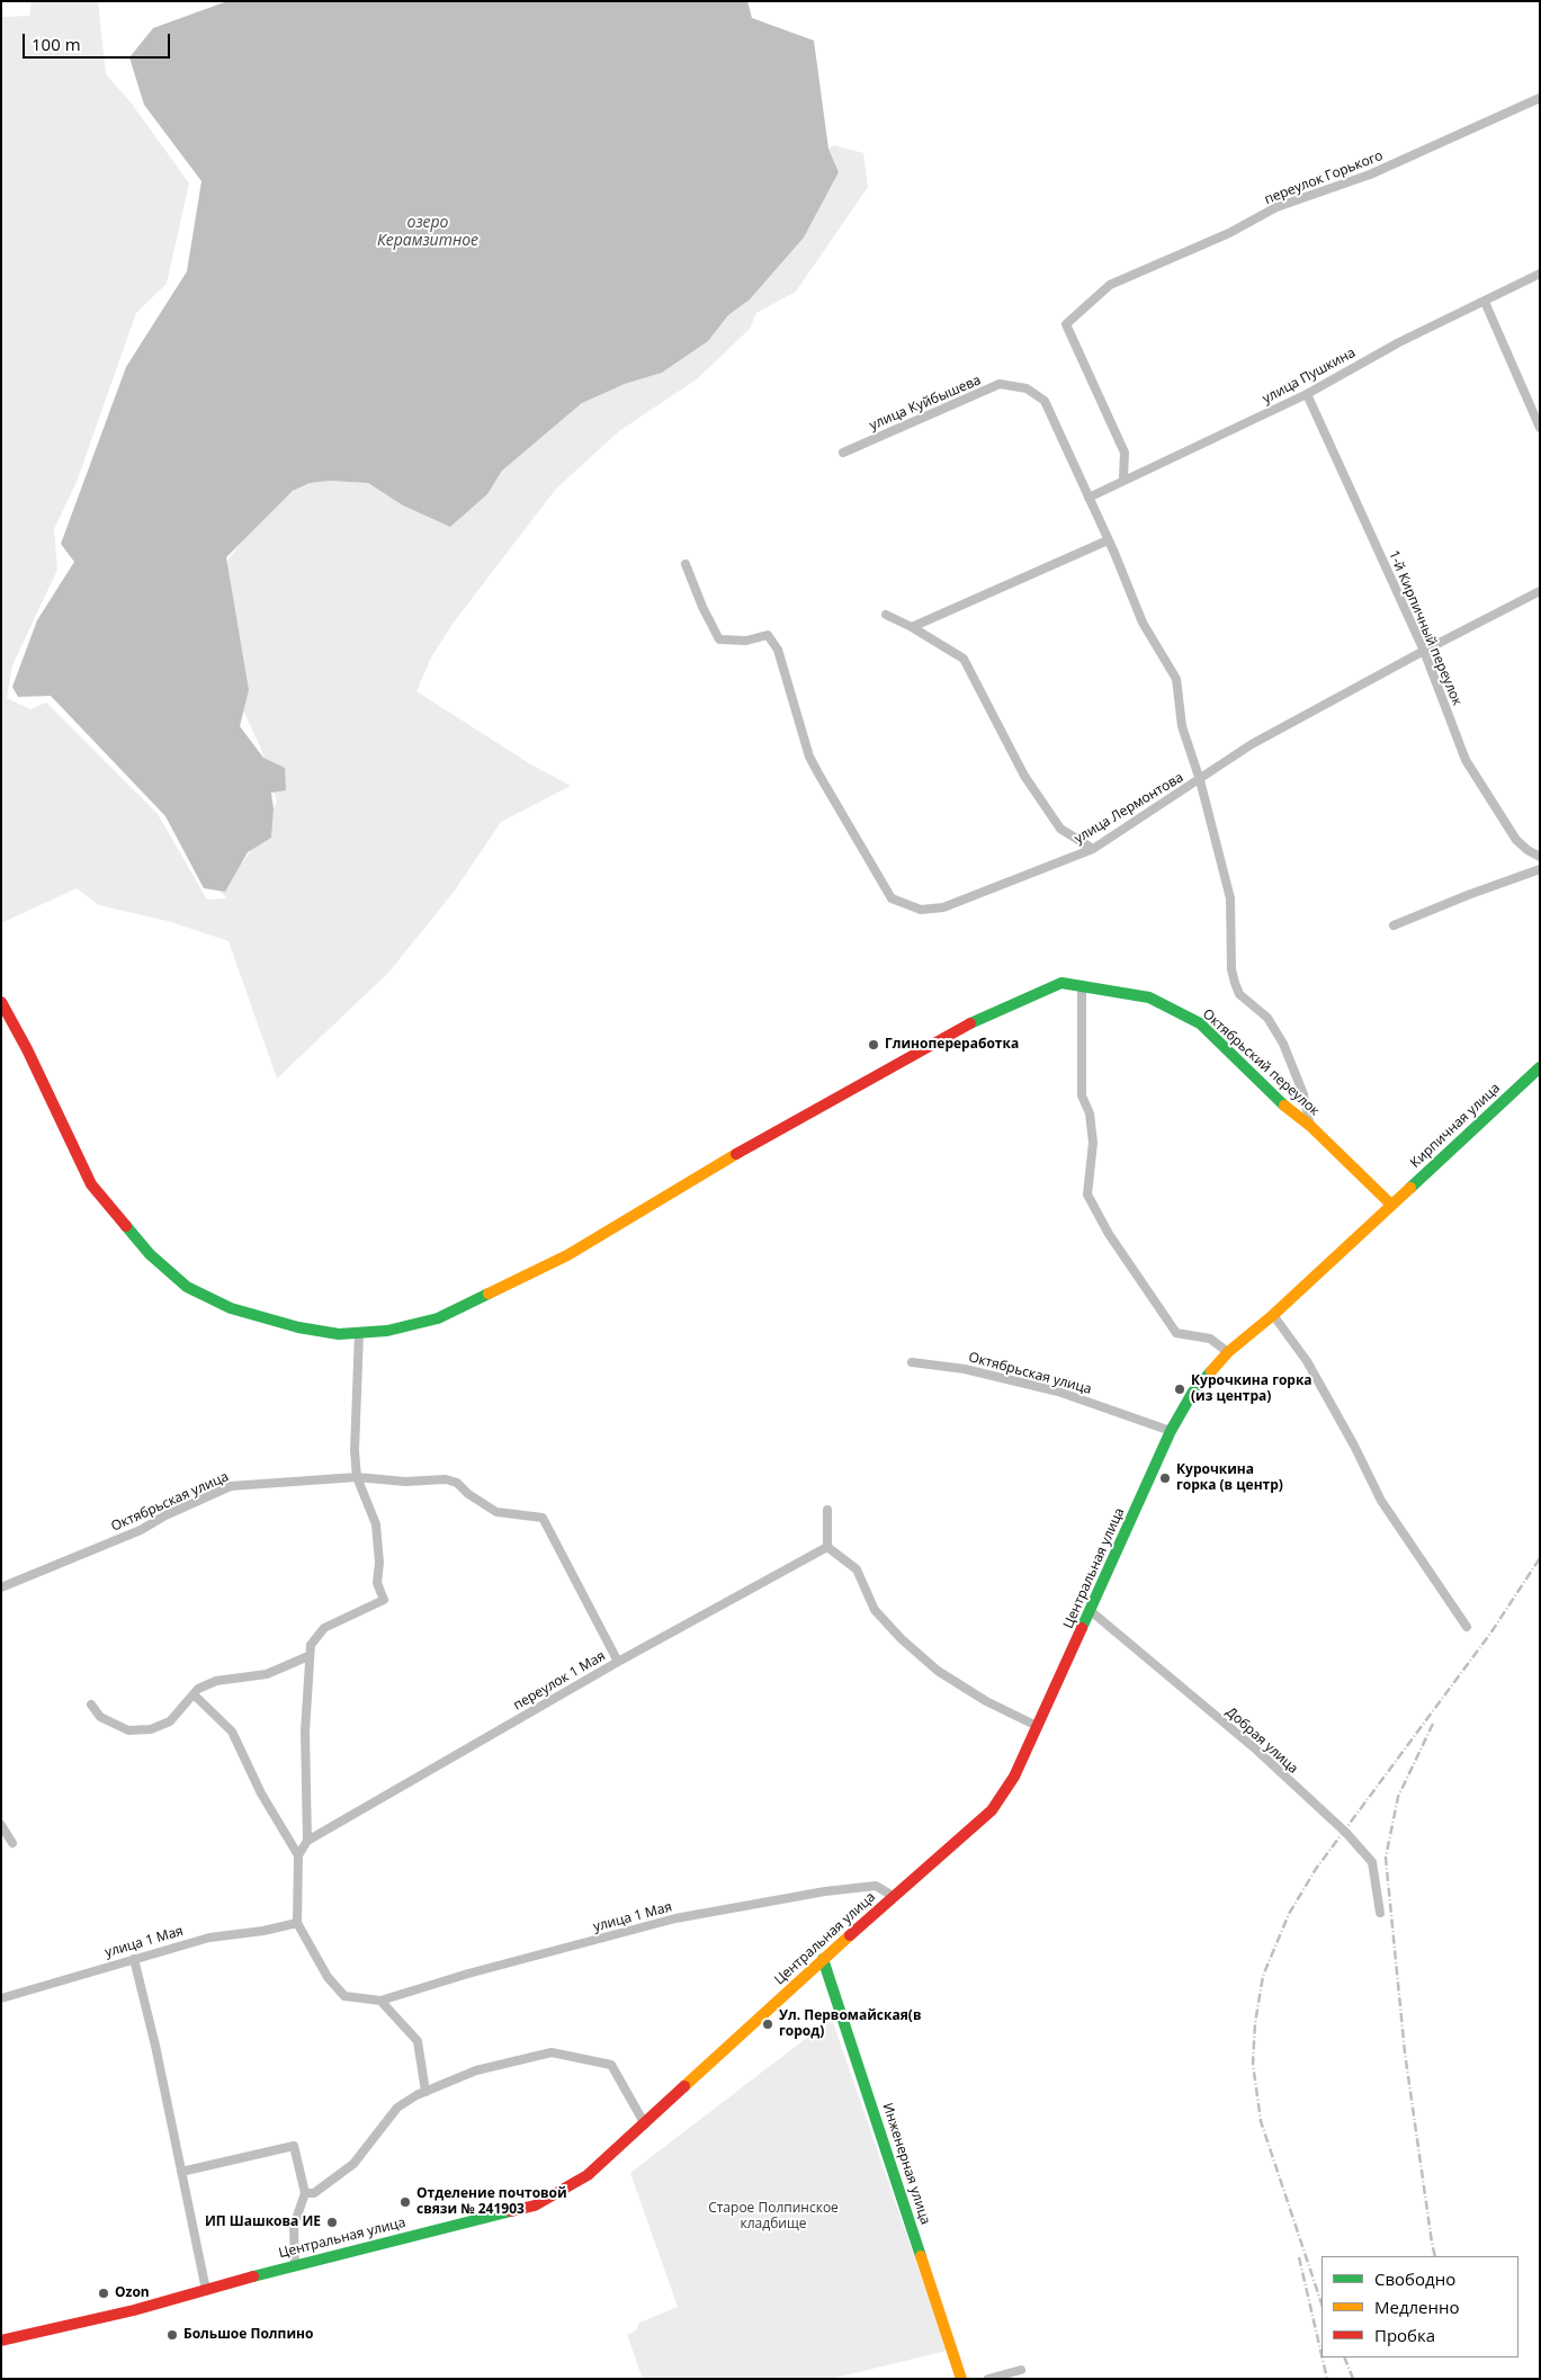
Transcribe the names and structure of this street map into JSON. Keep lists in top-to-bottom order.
{
  "streets": {
    "street": [
      "переулок Горького",
      "улица Пушкина",
      "улица Куйбышева",
      "1-й Кирпичный переулок",
      "улица Лермонтова",
      "Октябрьский переулок",
      "Кирпичная улица",
      "Октябрьская улица",
      "Центральная улица",
      "переулок 1 Мая",
      "Добрая улица",
      "улица 1 Мая",
      "Инженерная улица"
    ]
  },
  "crossings": [
    ["переулок Горького", "улица Пушкина"],
    ["улица Пушкина", "улица Куйбышева"],
    ["улица Пушкина", "1-й Кирпичный переулок"],
    ["улица Куйбышева", "улица Лермонтова"],
    ["улица Куйбышева", "Октябрьский переулок"],
    ["1-й Кирпичный переулок", "улица Лермонтова"],
    ["Октябрьский переулок", "Кирпичная улица"],
    ["Октябрьский переулок", "Центральная улица"],
    ["Кирпичная улица", "Центральная улица"],
    ["Октябрьская улица", "Центральная улица"],
    ["Октябрьская улица", "переулок 1 Мая"],
    ["Центральная улица", "Добрая улица"],
    ["Центральная улица", "улица 1 Мая"],
    ["Центральная улица", "Инженерная улица"]
  ],
  "water": ["озеро Керамзитное"],
  "parks": ["Старое Полпинское кладбище"],
  "places": [
    "Глинопереработка",
    "Курочкина горка (из центра)",
    "Курочкина горка (в центр)",
    "Ул. Первомайская(в город)",
    "Отделение почтовой связи № 241903",
    "ИП Шашкова ИЕ",
    "Ozon",
    "Большое Полпино"
  ],
  "legend": ["Свободно", "Медленно", "Пробка"],
  "scale_bar": "100 m"
}
